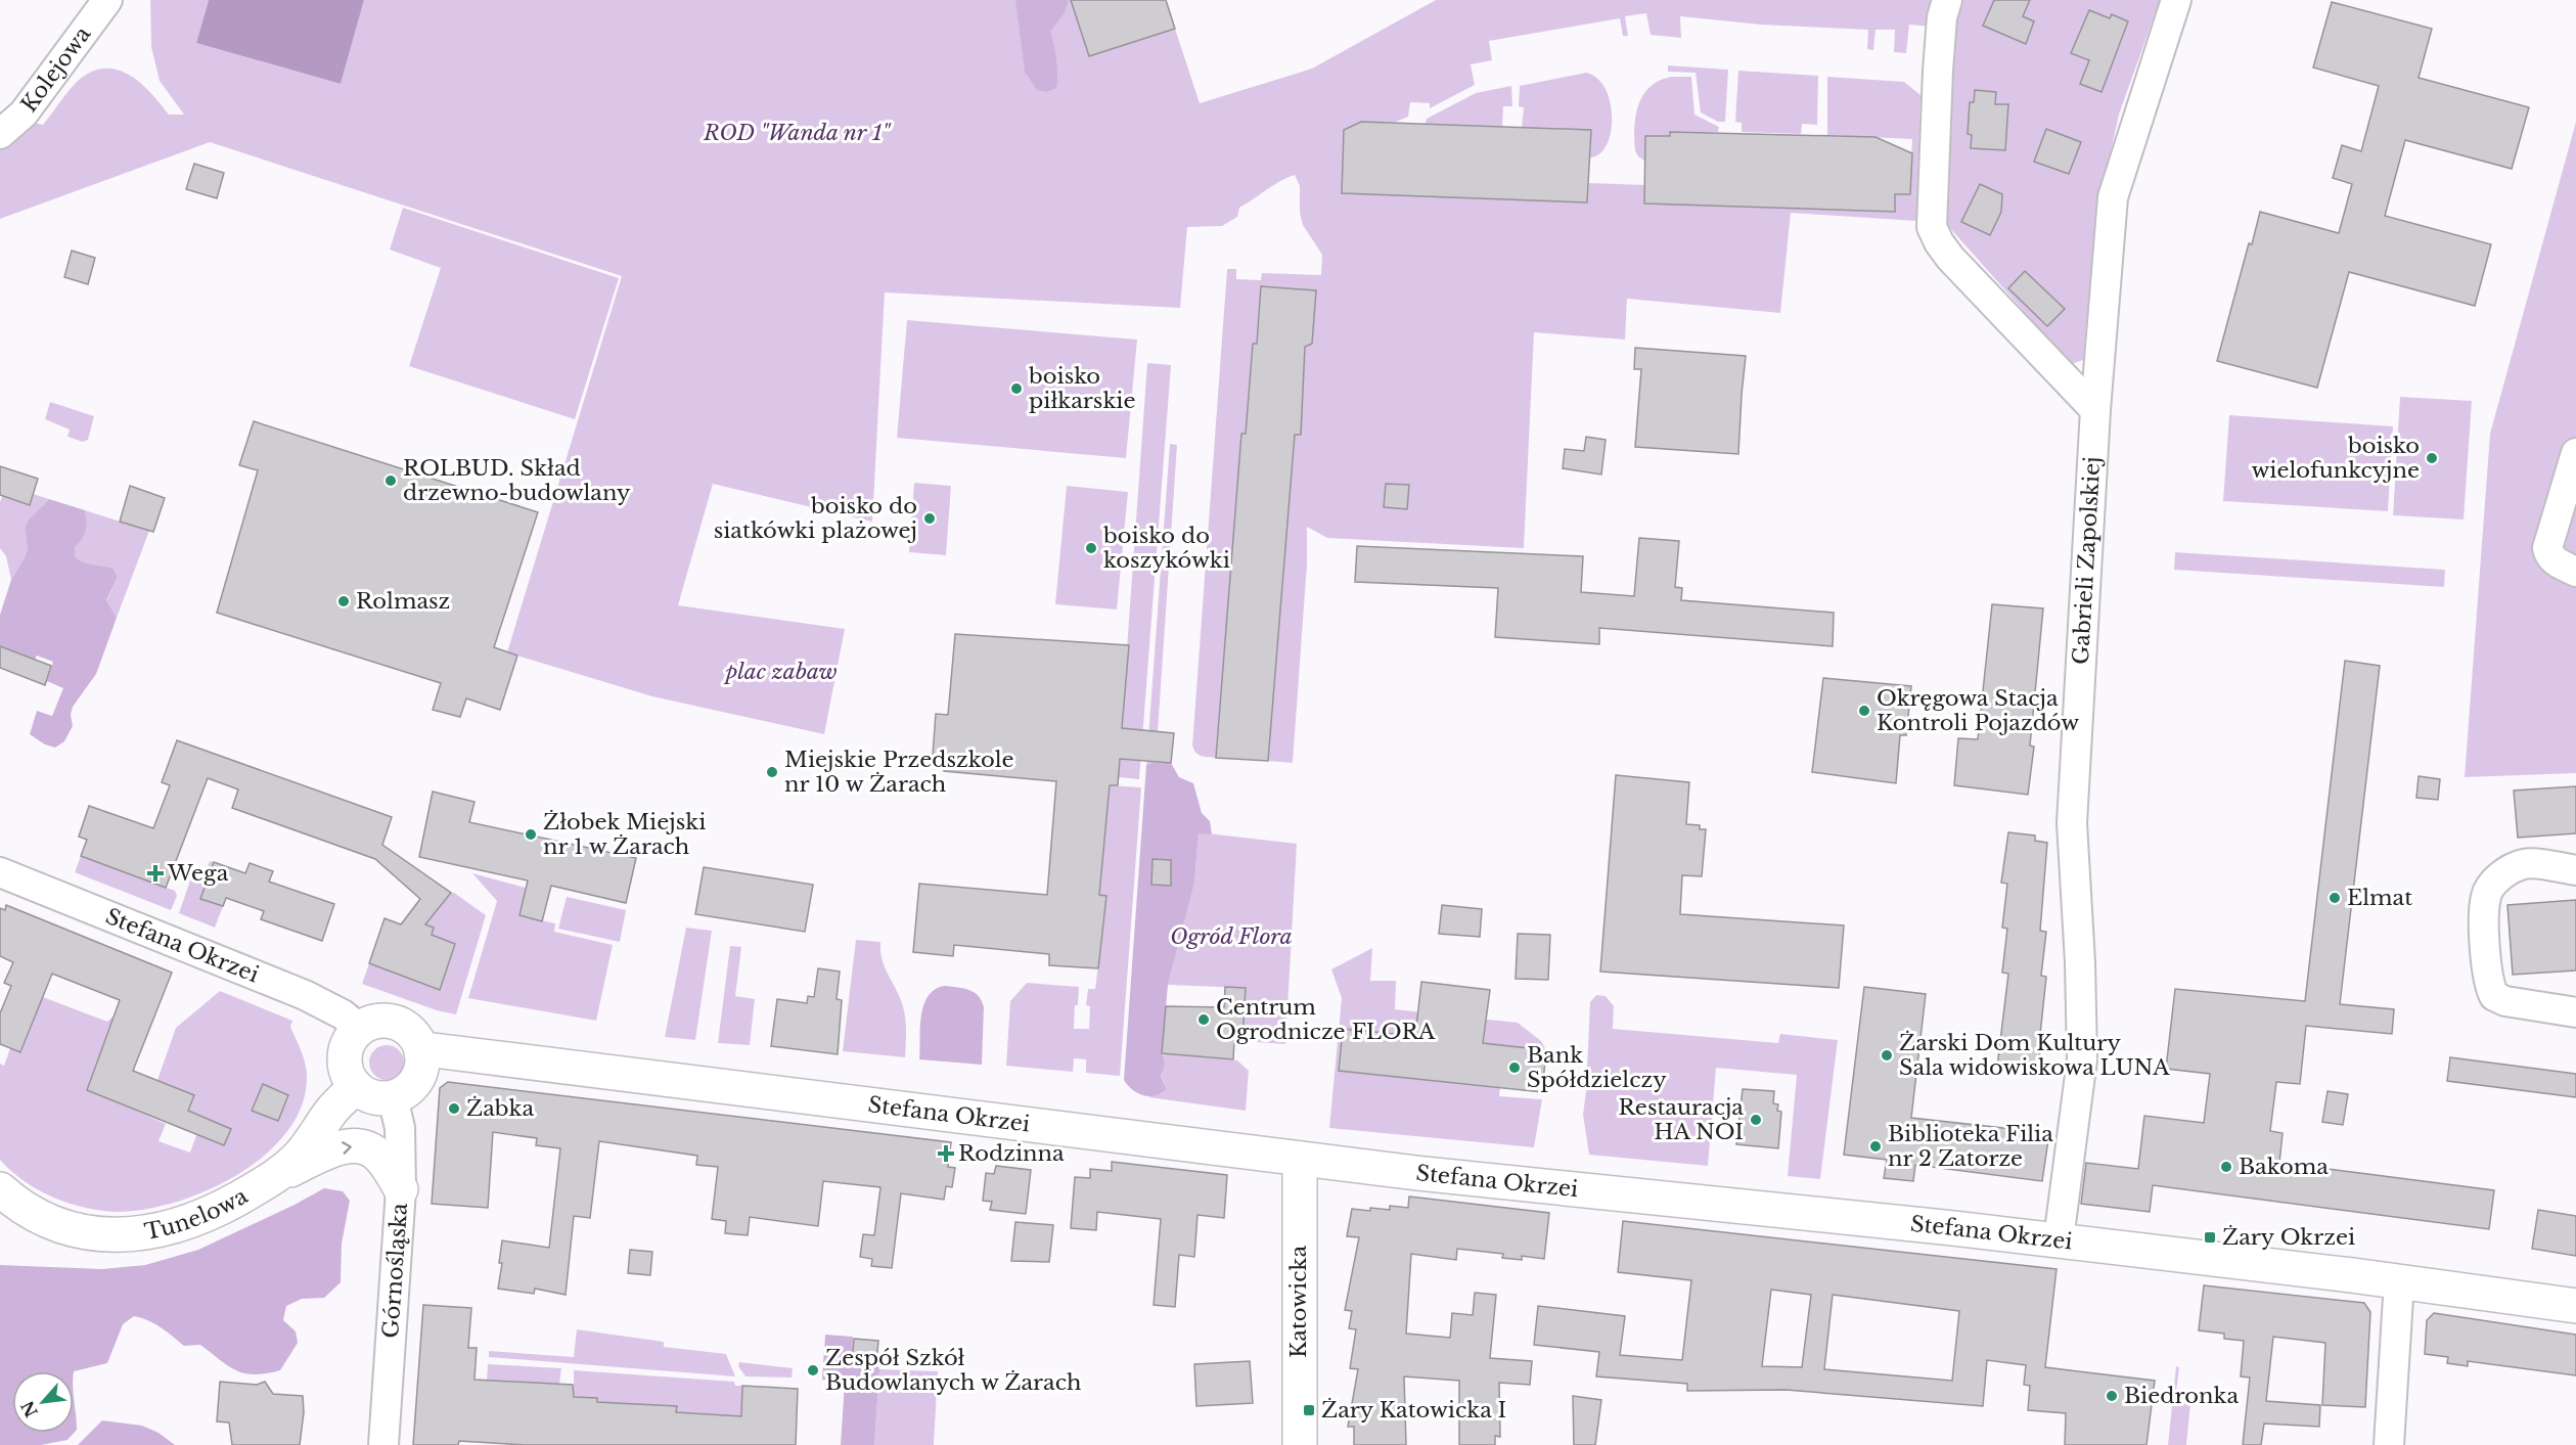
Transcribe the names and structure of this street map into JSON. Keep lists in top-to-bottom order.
{
  "streets": {
    "street": [
      "Kolejowa",
      "Gabrieli Zapolskiej",
      "Stefana Okrzei",
      "Tunelowa",
      "Górnośląska",
      "Katowicka"
    ]
  },
  "crossings": [
    ["Gabrieli Zapolskiej", "Stefana Okrzei"],
    ["Stefana Okrzei", "Tunelowa"],
    ["Stefana Okrzei", "Górnośląska"],
    ["Stefana Okrzei", "Katowicka"],
    ["Tunelowa", "Górnośląska"]
  ],
  "parks": ["ROD \"Wanda nr 1\"", "plac zabaw", "Ogród Flora"],
  "places": {
    "other": [
      "boisko piłkarskie",
      "boisko wielofunkcyjne",
      "ROLBUD. Skład drzewno-budowlany",
      "boisko do siatkówki plażowej",
      "boisko do koszykówki",
      "Rolmasz",
      "Okręgowa Stacja Kontroli Pojazdów",
      "Miejskie Przedszkole nr 10 w Żarach",
      "Żłobek Miejski nr 1 w Żarach",
      "Elmat",
      "Centrum Ogrodnicze FLORA",
      "Żarski Dom Kultury Sala widowiskowa LUNA",
      "Bank Spółdzielczy",
      "Żabka",
      "Restauracja HA NOI",
      "Biblioteka Filia nr 2 Zatorze",
      "Bakoma",
      "Zespół Szkół Budowlanych w Żarach",
      "Biedronka"
    ],
    "health": ["Wega", "Rodzinna"],
    "transit": ["Żary Okrzei", "Żary Katowicka I"]
  },
  "north": "bottom left"
}
